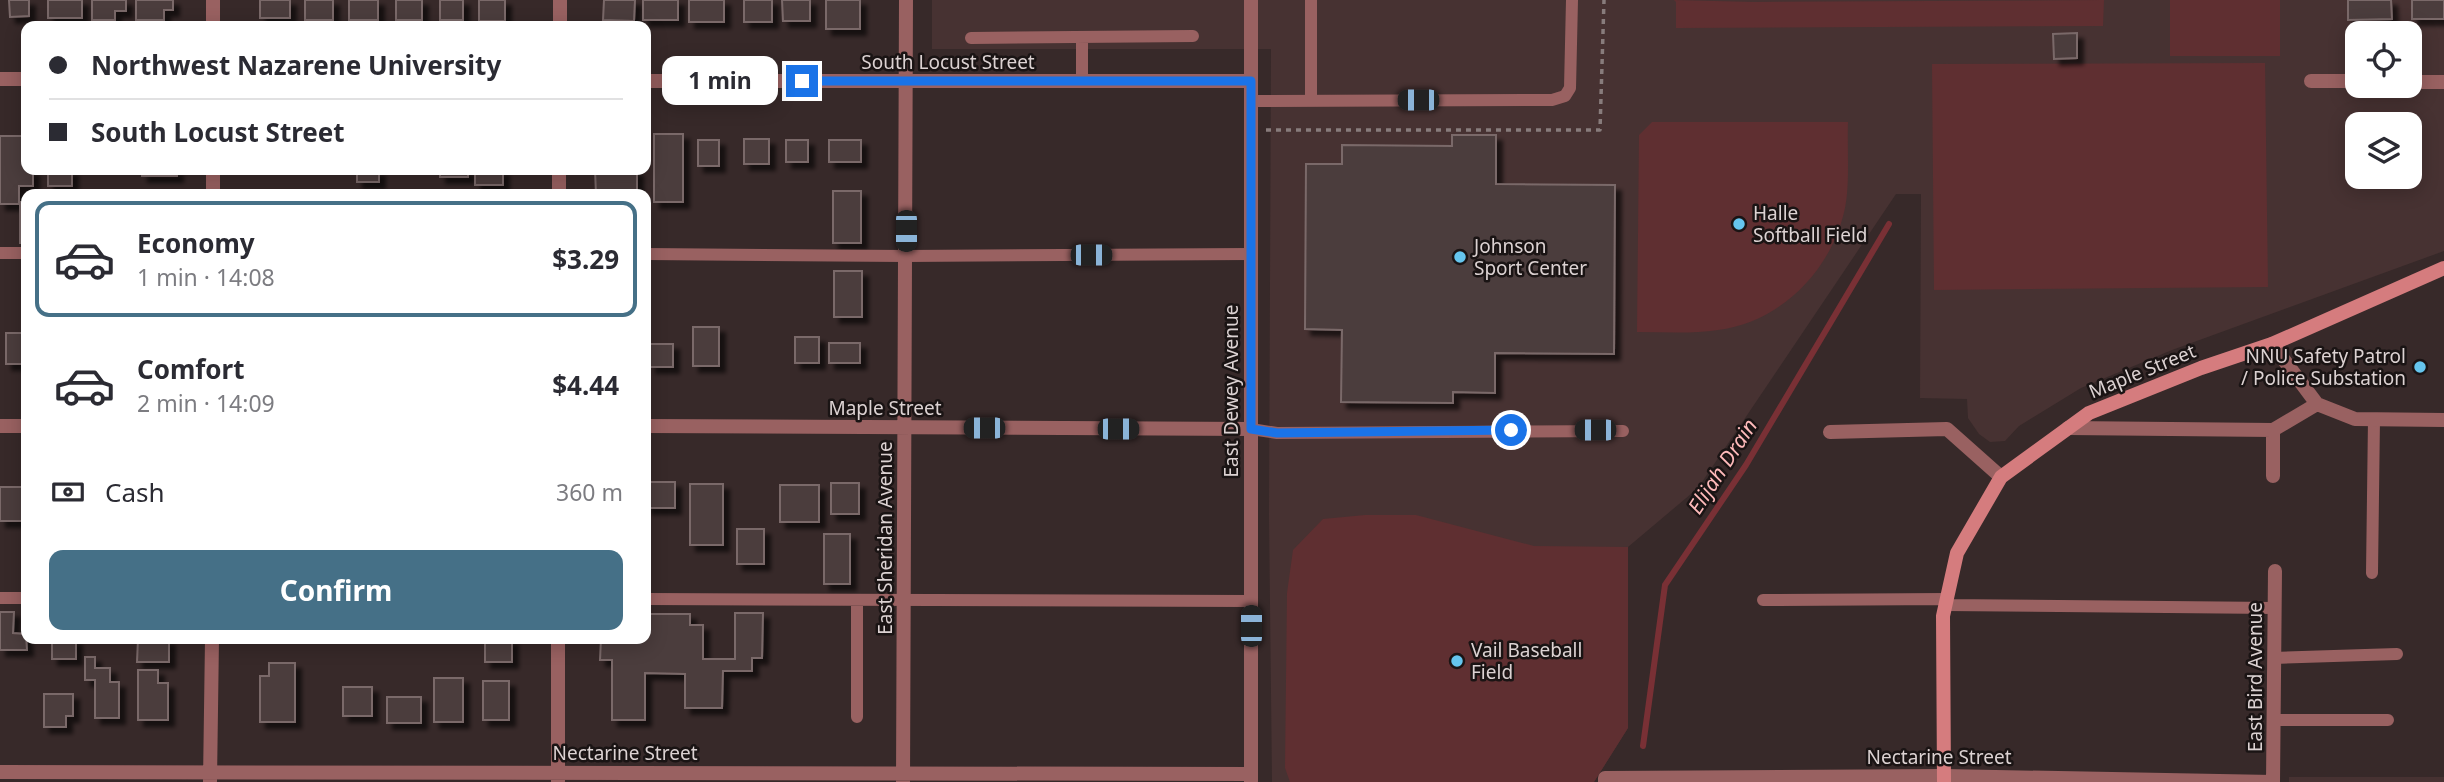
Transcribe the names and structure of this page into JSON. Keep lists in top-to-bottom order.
{
  "streets": {
    "main road": ["Maple Street"],
    "street": [
      "South Locust Street",
      "East Dewey Avenue",
      "East Sheridan Avenue",
      "East Bird Avenue",
      "Nectarine Street"
    ]
  },
  "crossings": [
    ["South Locust Street", "East Dewey Avenue"],
    ["South Locust Street", "East Sheridan Avenue"],
    ["Maple Street", "East Dewey Avenue"],
    ["Maple Street", "East Sheridan Avenue"],
    ["East Dewey Avenue", "Nectarine Street"],
    ["East Sheridan Avenue", "Nectarine Street"],
    ["East Bird Avenue", "Nectarine Street"]
  ],
  "water": ["Elijah Drain"],
  "places": [
    "Halle Softball Field",
    "Johnson Sport Center",
    "NNU Safety Patrol / Police Substation",
    "Vail Baseball Field"
  ],
  "page": {
    "banner": ["Northwest Nazarene University", "South Locust Street"],
    "bubble": "1 min",
    "list": [
      {
        "name": "Economy",
        "note": "1 min · 14:08",
        "value": "$3.29"
      },
      {
        "name": "Comfort",
        "note": "2 min · 14:09",
        "value": "$4.44"
      }
    ],
    "pay": ["Cash", "360 m"],
    "buttons": "Confirm"
  }
}
